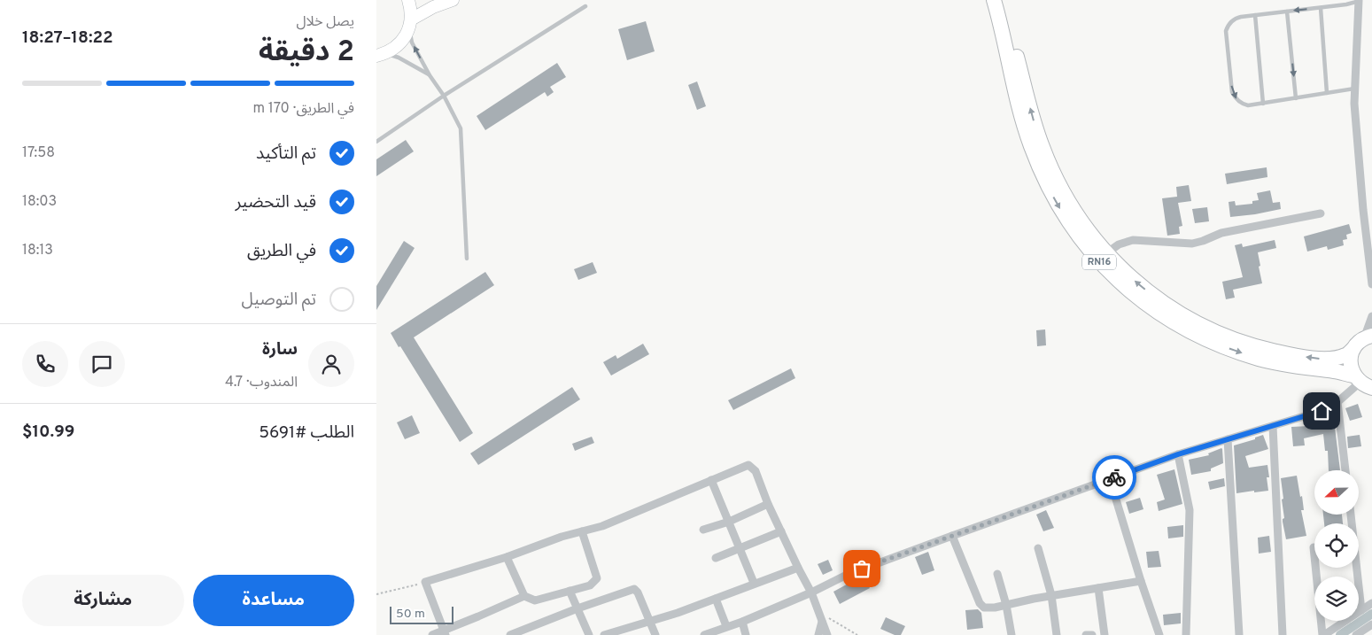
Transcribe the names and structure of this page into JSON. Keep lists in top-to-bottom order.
{
  "streets": {
    "highway": ["RN16"]
  },
  "scale_bar": "50 m",
  "north": "left",
  "page": {
    "heading": ["2 دقيقة", "يصل خلال", "18:22–18:27"],
    "panel": [
      "سارة",
      "المندوب · 4.7",
      "الطلب #5691",
      "$10.99"
    ],
    "bar": "في الطريق · 170 m",
    "list": [
      ["تم التأكيد", "17:58"],
      ["قيد التحضير", "18:03"],
      ["في الطريق", "18:13"],
      "تم التوصيل"
    ],
    "buttons": ["مساعدة", "مشاركة"],
    "scale": "50 m"
  }
}
